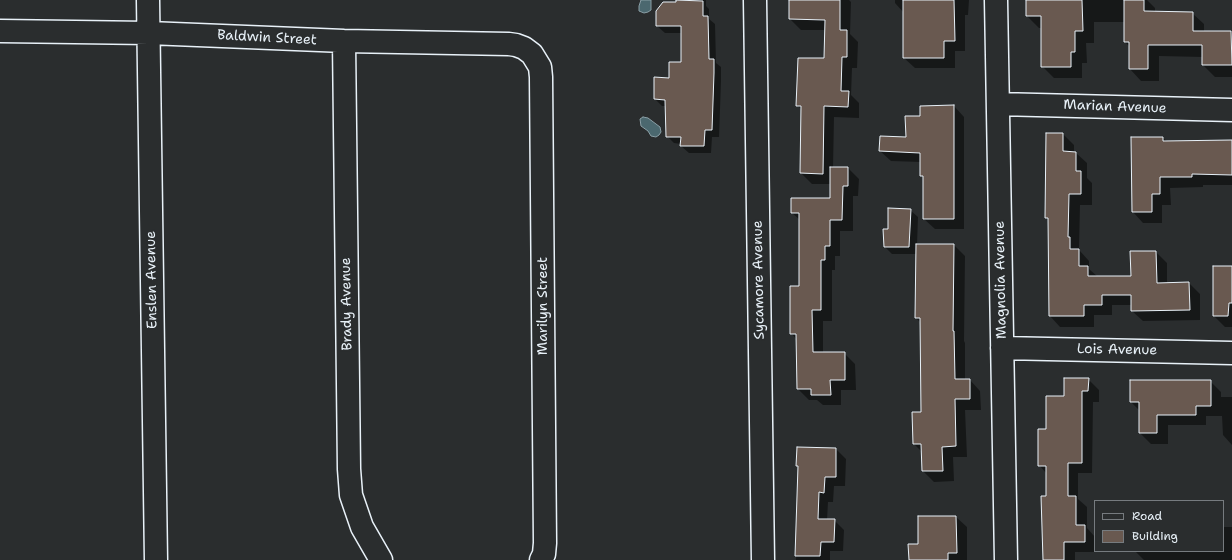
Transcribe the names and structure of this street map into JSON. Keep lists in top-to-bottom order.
{
  "streets": {
    "street": [
      "Baldwin Street",
      "Marian Avenue",
      "Enslen Avenue",
      "Sycamore Avenue",
      "Magnolia Avenue",
      "Brady Avenue",
      "Marilyn Street",
      "Lois Avenue"
    ]
  },
  "crossings": [
    ["Baldwin Street", "Enslen Avenue"],
    ["Baldwin Street", "Brady Avenue"],
    ["Baldwin Street", "Marilyn Street"],
    ["Marian Avenue", "Magnolia Avenue"],
    ["Magnolia Avenue", "Lois Avenue"]
  ],
  "legend": ["Road", "Building"]
}
